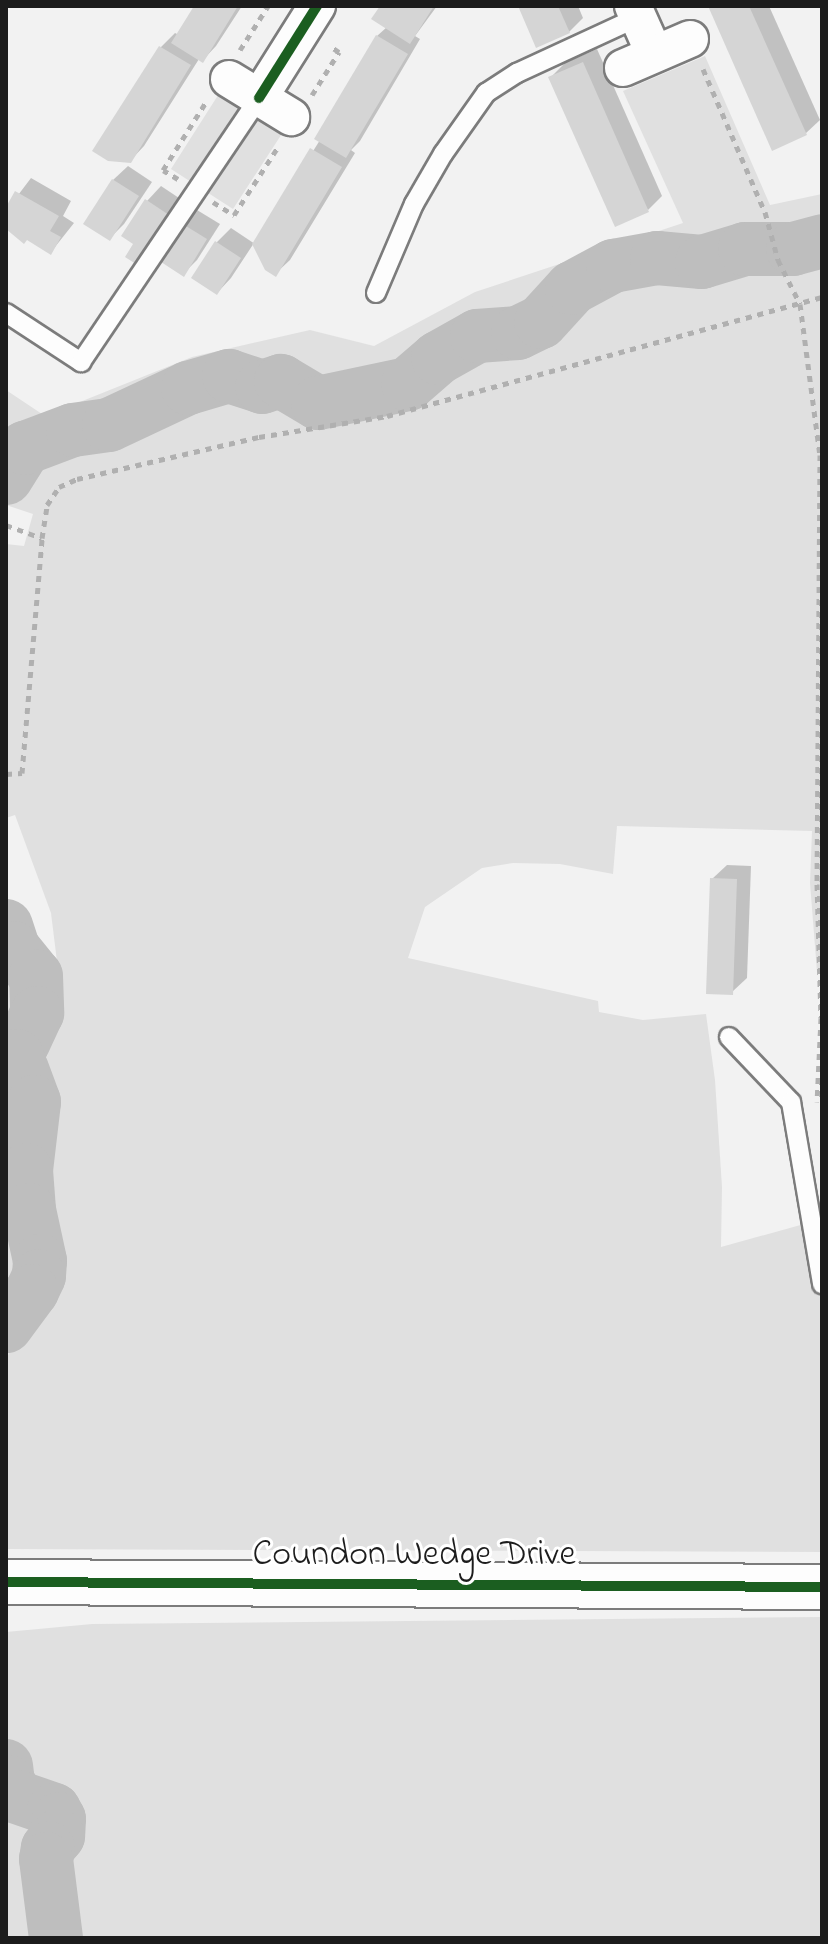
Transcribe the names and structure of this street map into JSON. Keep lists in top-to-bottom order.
{
  "streets": {
    "main road": ["Coundon Wedge Drive"]
  }
}
